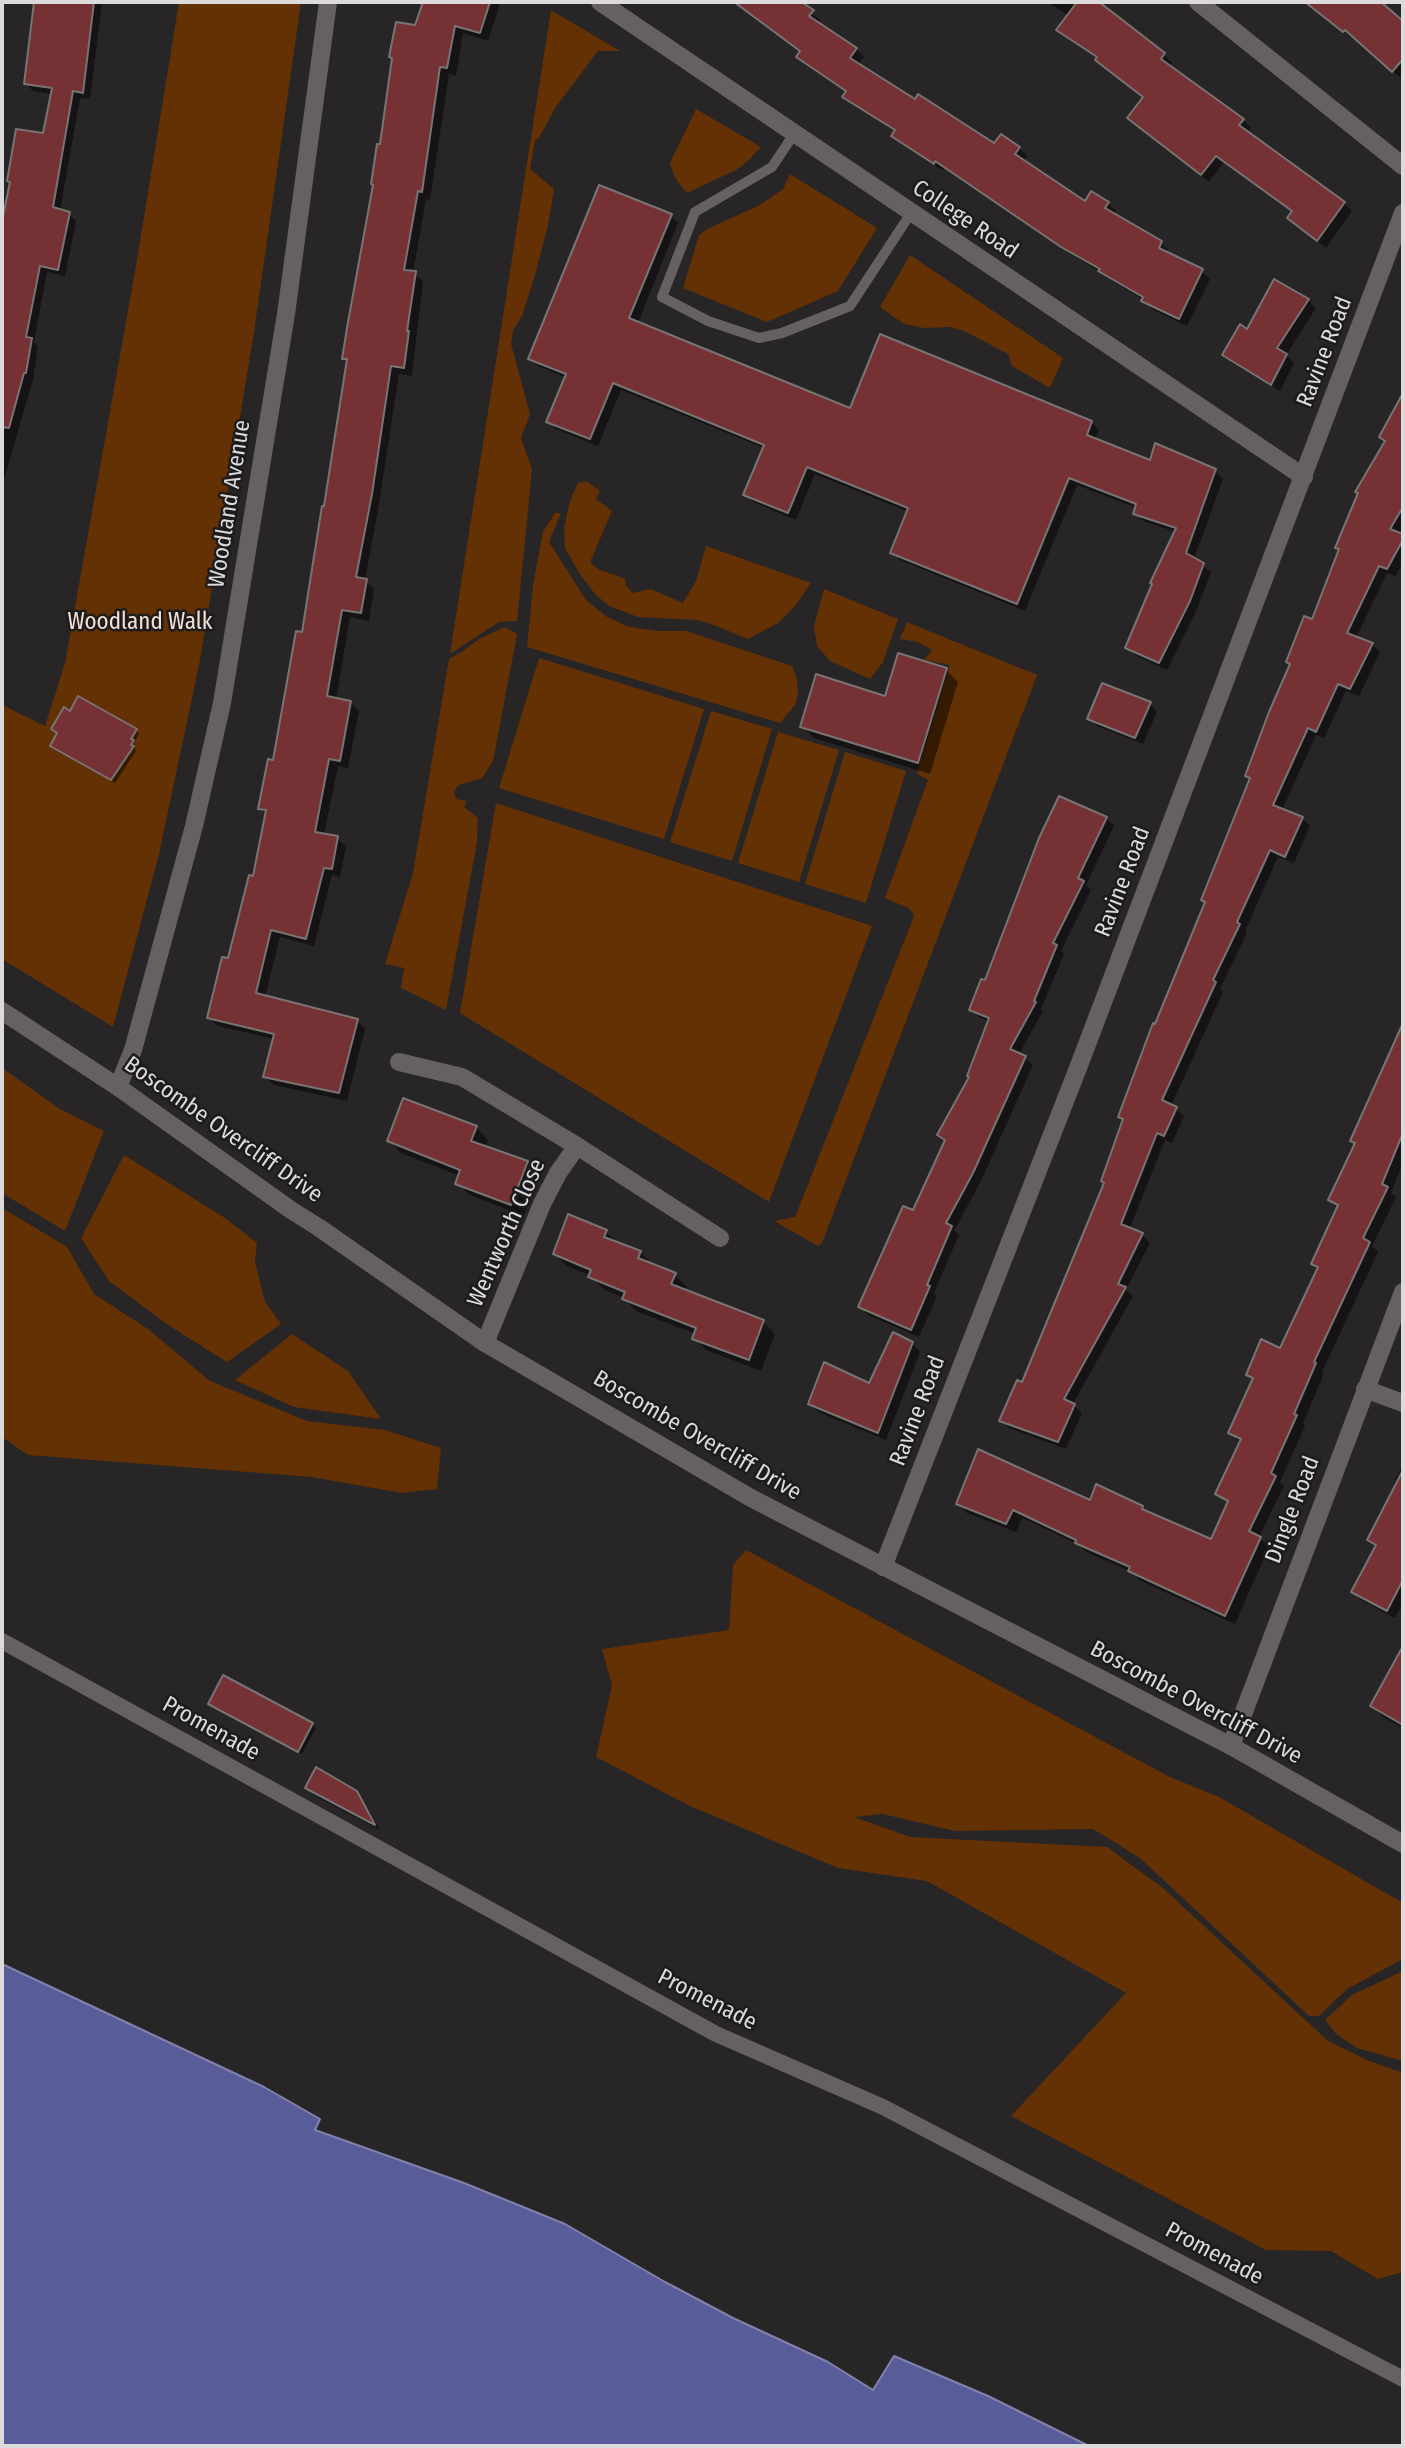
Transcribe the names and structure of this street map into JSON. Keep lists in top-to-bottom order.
{
  "streets": {
    "street": [
      "College Road",
      "Ravine Road",
      "Woodland Avenue",
      "Boscombe Overcliff Drive",
      "Wentworth Close",
      "Dingle Road",
      "Promenade"
    ]
  },
  "crossings": [
    ["College Road", "Ravine Road"],
    ["Ravine Road", "Boscombe Overcliff Drive"],
    ["Woodland Avenue", "Boscombe Overcliff Drive"],
    ["Boscombe Overcliff Drive", "Wentworth Close"],
    ["Boscombe Overcliff Drive", "Dingle Road"]
  ],
  "parks": ["Woodland Walk"]
}
